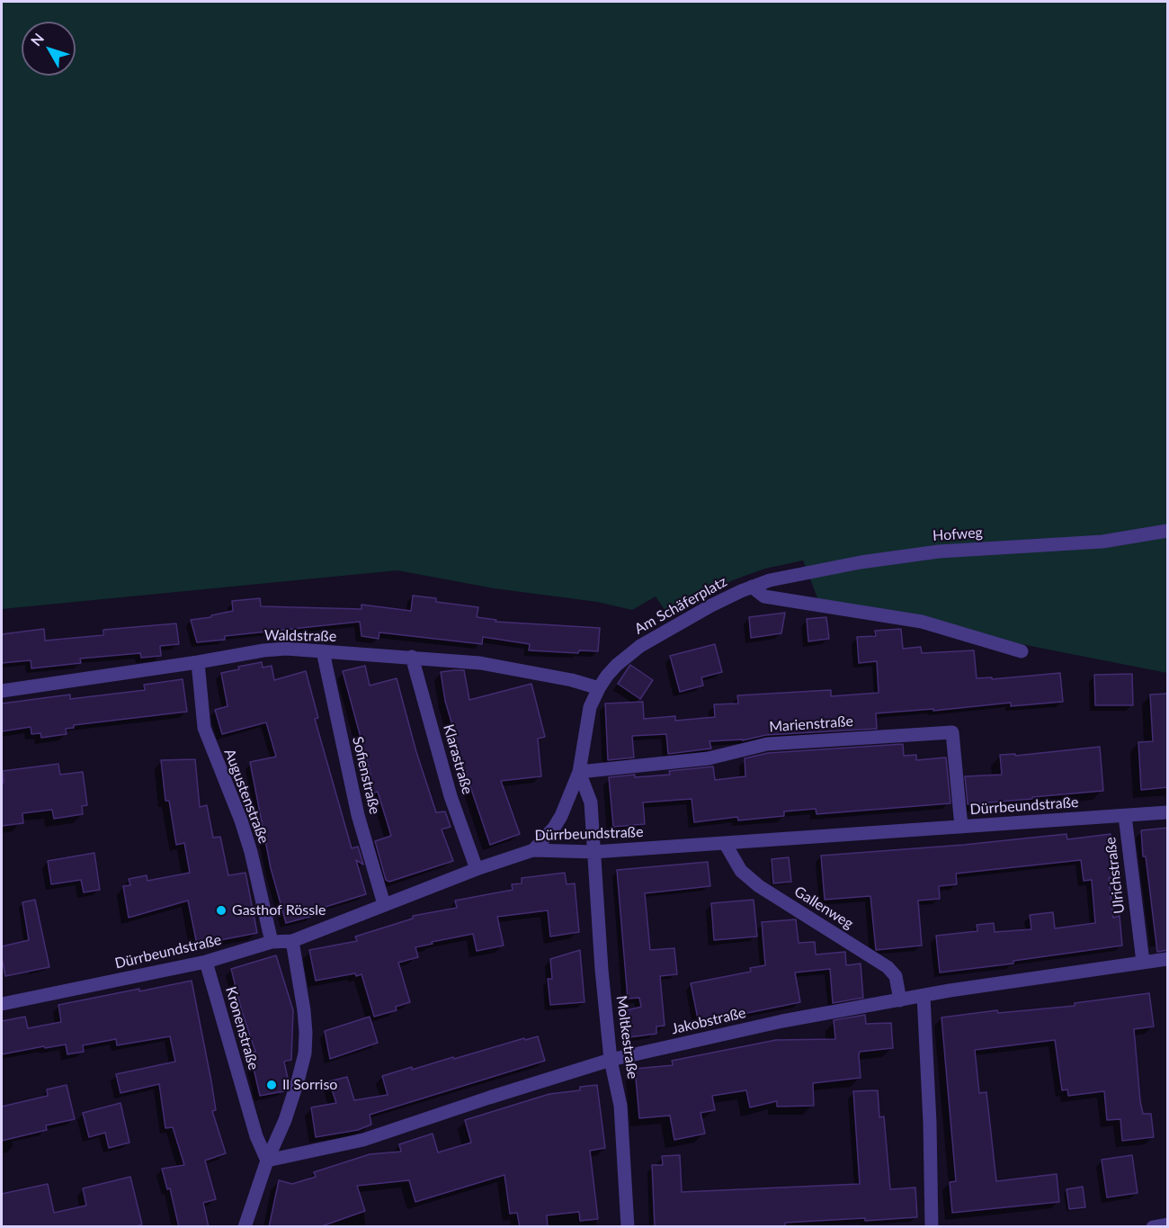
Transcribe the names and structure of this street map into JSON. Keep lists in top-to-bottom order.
{
  "streets": {
    "street": [
      "Hofweg",
      "Am Schäferplatz",
      "Waldstraße",
      "Marienstraße",
      "Klarastraße",
      "Sofienstraße",
      "Augustenstraße",
      "Dürrbeundstraße",
      "Ulrichstraße",
      "Gallenweg",
      "Jakobstraße",
      "Kronenstraße",
      "Moltkestraße"
    ]
  },
  "crossings": [
    ["Hofweg", "Am Schäferplatz"],
    ["Am Schäferplatz", "Waldstraße"],
    ["Am Schäferplatz", "Marienstraße"],
    ["Am Schäferplatz", "Dürrbeundstraße"],
    ["Am Schäferplatz", "Moltkestraße"],
    ["Waldstraße", "Klarastraße"],
    ["Waldstraße", "Sofienstraße"],
    ["Waldstraße", "Augustenstraße"],
    ["Marienstraße", "Dürrbeundstraße"],
    ["Klarastraße", "Dürrbeundstraße"],
    ["Sofienstraße", "Dürrbeundstraße"],
    ["Augustenstraße", "Dürrbeundstraße"],
    ["Dürrbeundstraße", "Ulrichstraße"],
    ["Dürrbeundstraße", "Gallenweg"],
    ["Dürrbeundstraße", "Kronenstraße"],
    ["Dürrbeundstraße", "Moltkestraße"],
    ["Ulrichstraße", "Jakobstraße"],
    ["Gallenweg", "Jakobstraße"],
    ["Jakobstraße", "Kronenstraße"],
    ["Jakobstraße", "Moltkestraße"]
  ],
  "places": ["Gasthof Rössle", "Il Sorriso"],
  "north": "top left"
}
